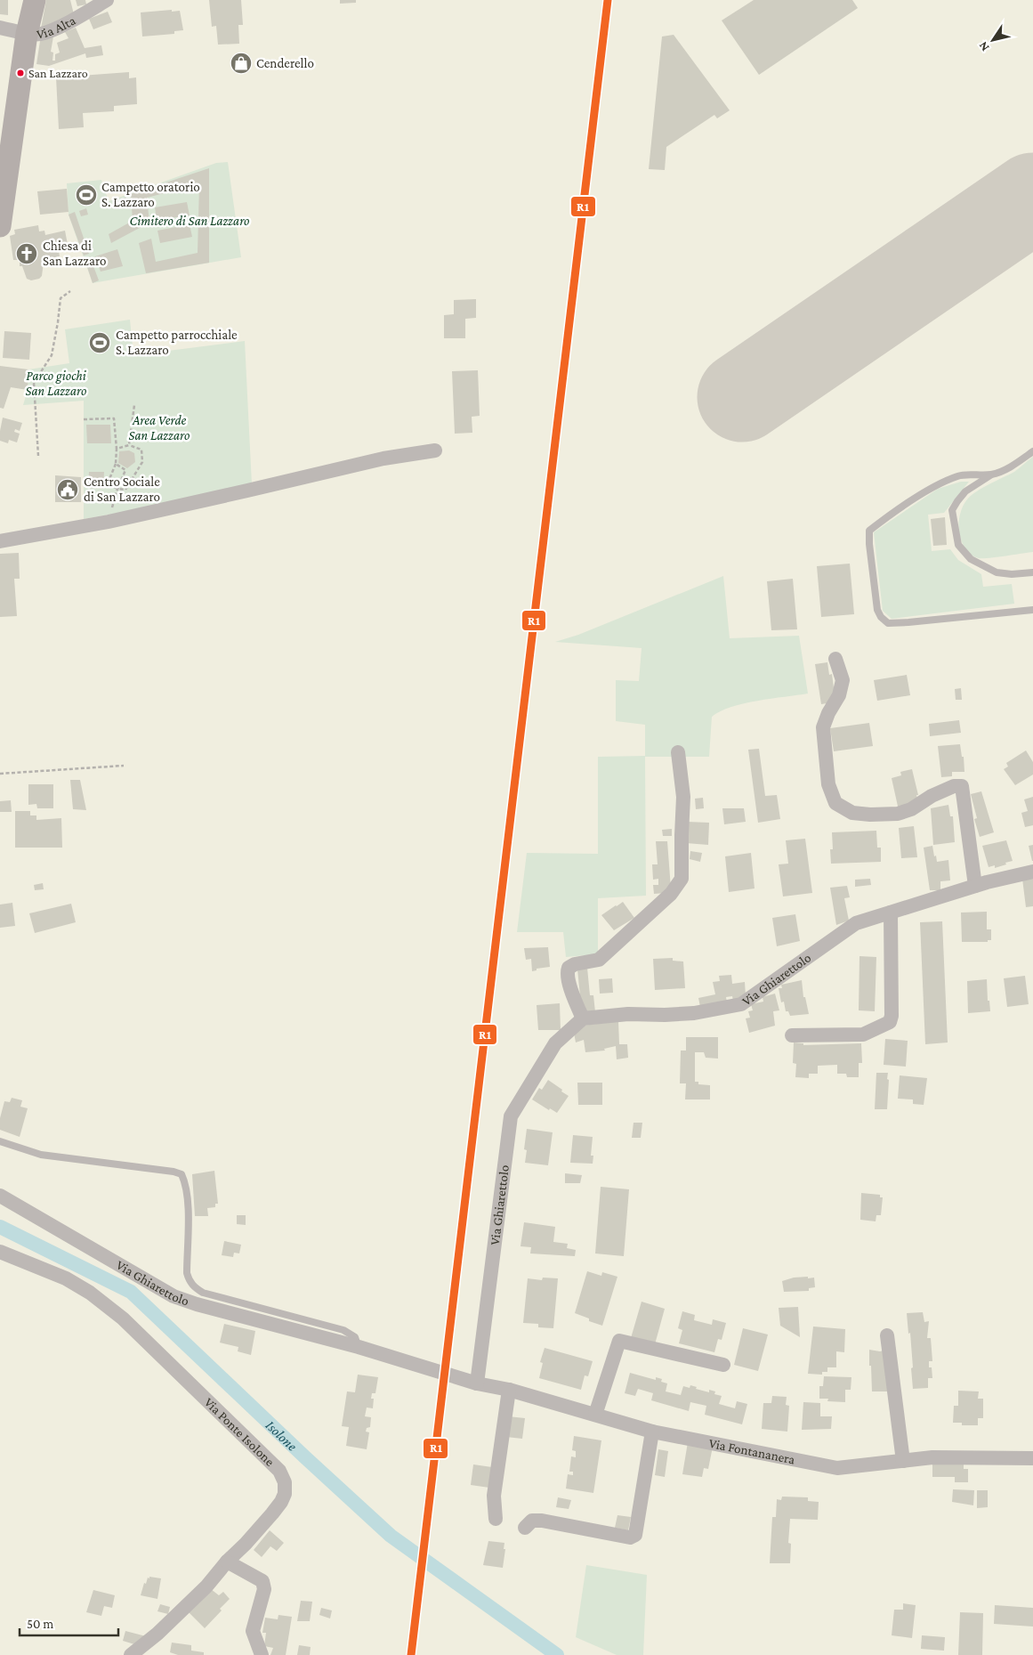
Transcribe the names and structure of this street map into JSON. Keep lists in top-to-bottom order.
{
  "streets": {
    "street": [
      "Via Alta",
      "Via Ghiarettolo",
      "Via Ponte Isolone",
      "Via Fontananera"
    ]
  },
  "crossings": [
    ["Via Ghiarettolo", "Via Fontananera"]
  ],
  "water": ["Isolone"],
  "parks": ["Cimitero di San Lazzaro", "Parco giochi San Lazzaro", "Area Verde San Lazzaro"],
  "places": {
    "shop": ["Cenderello"],
    "other": ["San Lazzaro"],
    "sports": ["Campetto oratorio S. Lazzaro", "Campetto parrocchiale S. Lazzaro"],
    "church": ["Chiesa di San Lazzaro"],
    "public building": ["Centro Sociale di San Lazzaro"]
  },
  "lines": ["transit line R1"],
  "scale_bar": "50 m",
  "north": "bottom left"
}
